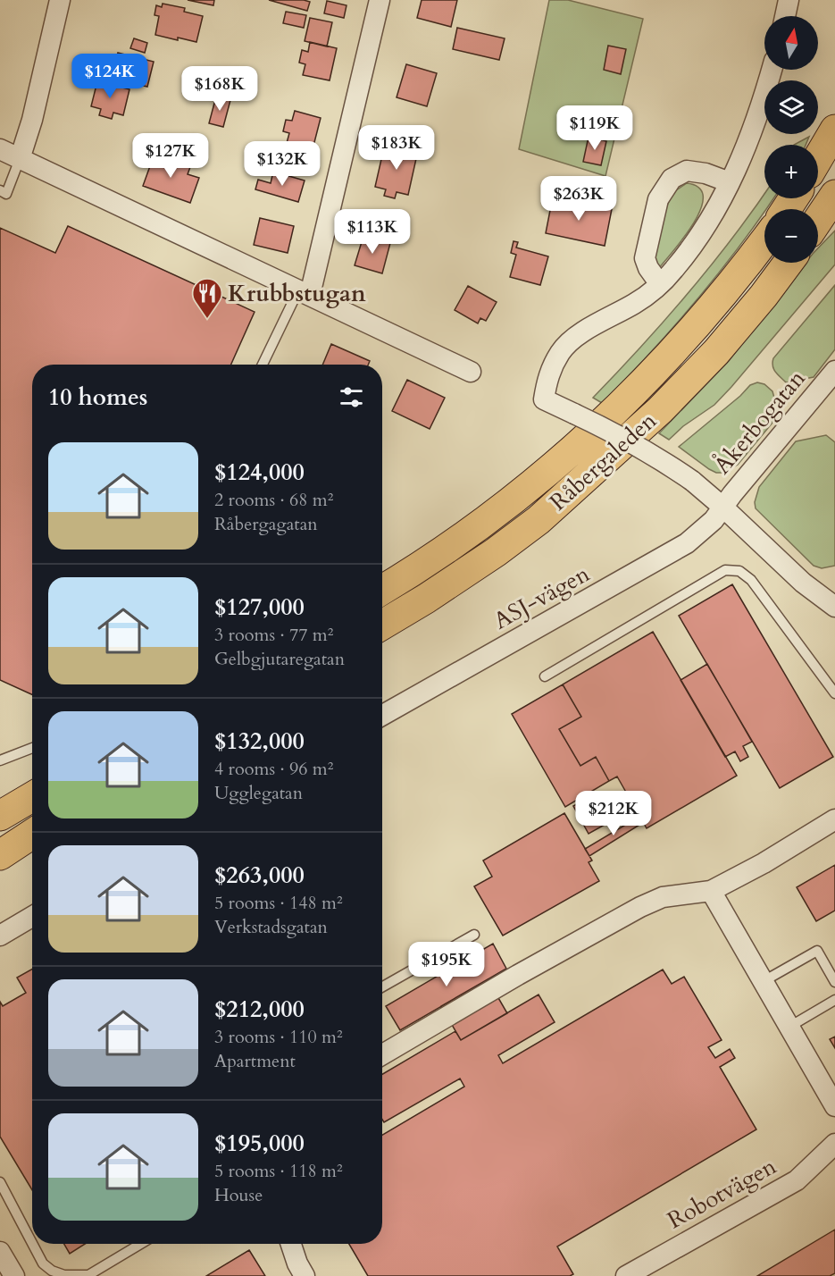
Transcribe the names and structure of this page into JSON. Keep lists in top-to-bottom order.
{
  "streets": {
    "main road": ["Råbergaleden"],
    "street": ["Åkerbogatan", "ASJ-vägen", "Robotvägen"]
  },
  "crossings": [
    ["Åkerbogatan", "ASJ-vägen"]
  ],
  "places": {
    "restaurant": ["Krubbstugan"]
  },
  "north": "top",
  "page": {
    "map_buttons": ["+", "−"],
    "price": [
      "$124K",
      "$168K",
      "$119K",
      "$183K",
      "$127K",
      "$132K",
      "$263K",
      "$113K",
      "$212K",
      "$195K"
    ],
    "heading": "10 homes",
    "list": [
      {
        "name": "$124,000",
        "note": "2 rooms · 68 m² · Råbergagatan"
      },
      {
        "name": "$127,000",
        "note": "3 rooms · 77 m² · Gelbgjutaregatan"
      },
      {
        "name": "$132,000",
        "note": "4 rooms · 96 m² · Ugglegatan"
      },
      {
        "name": "$263,000",
        "note": "5 rooms · 148 m² · Verkstadsgatan"
      },
      {
        "name": "$212,000",
        "note": "3 rooms · 110 m² · Apartment"
      },
      {
        "name": "$195,000",
        "note": "5 rooms · 118 m² · House"
      }
    ]
  }
}
